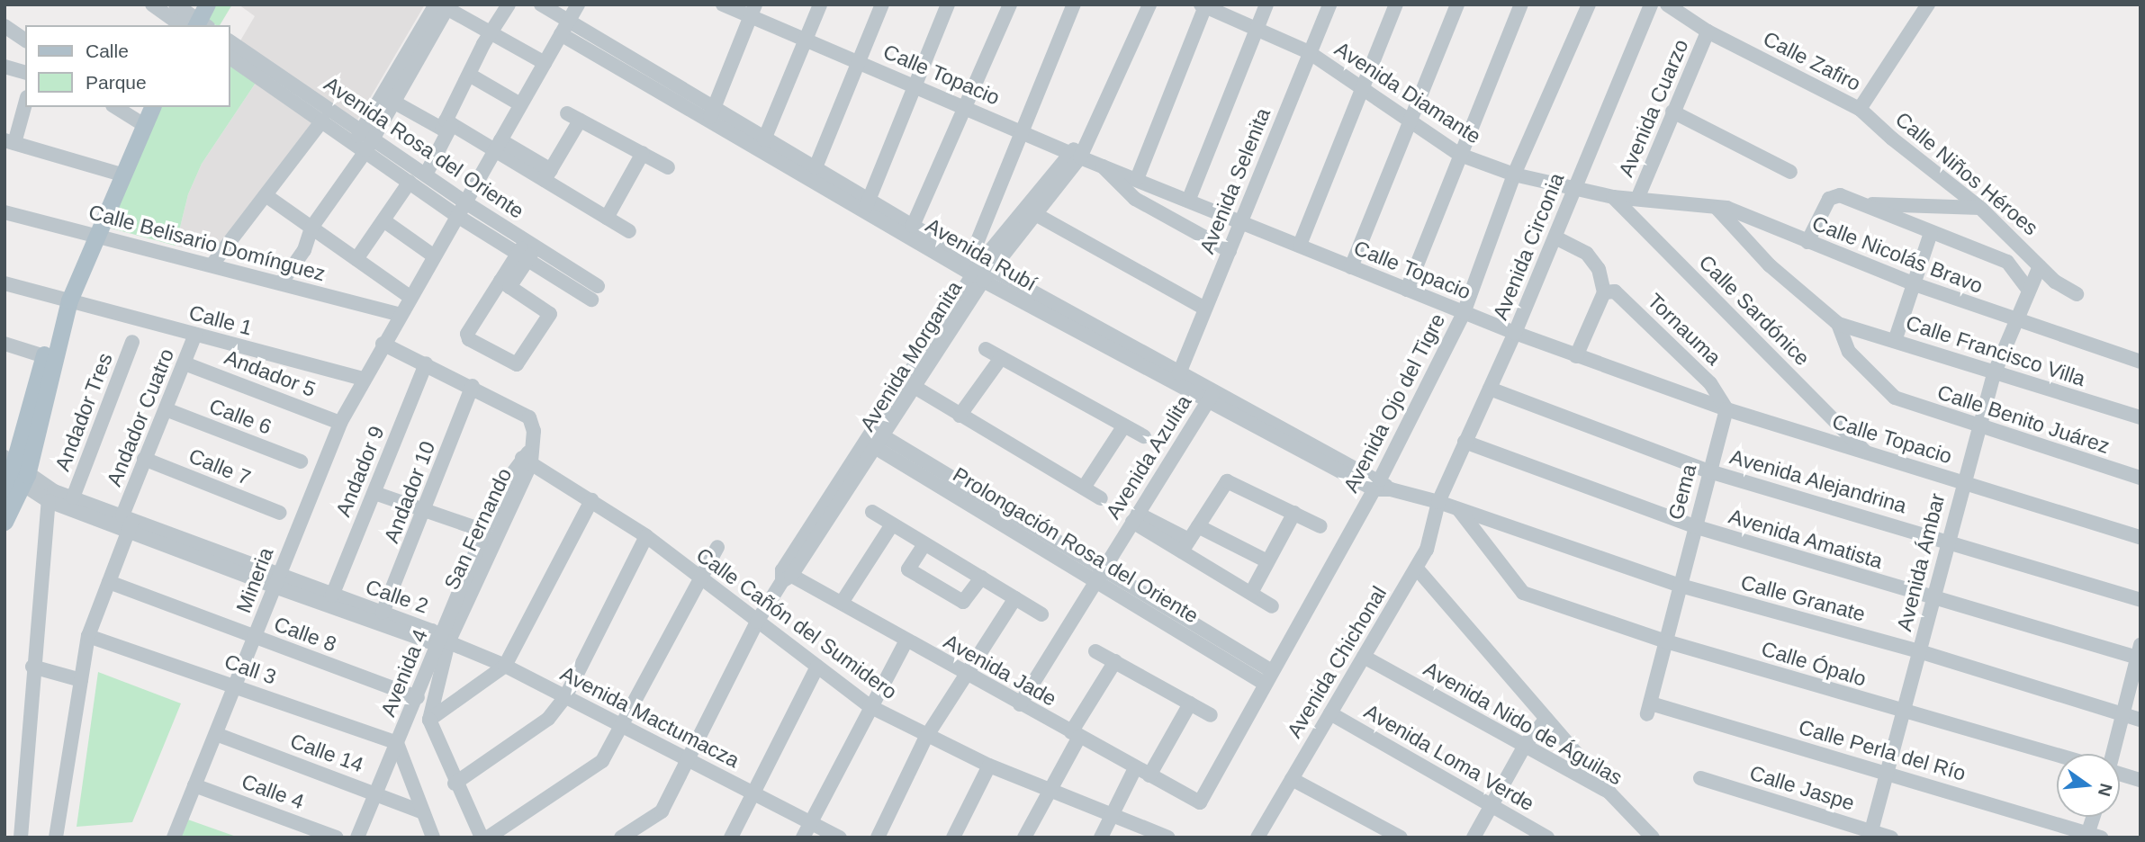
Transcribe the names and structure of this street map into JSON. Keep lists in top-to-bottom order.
{
  "streets": {
    "street": [
      "Calle Zafiro",
      "Calle Topacio",
      "Avenida Diamante",
      "Avenida Cuarzo",
      "Avenida Rosa del Oriente",
      "Calle Niños Héroes",
      "Avenida Selenita",
      "Calle Belisario Domínguez",
      "Avenida Circonia",
      "Avenida Rubí",
      "Calle Nicolás Bravo",
      "Calle Sardónice",
      "Calle 1",
      "Tornauma",
      "Calle Francisco Villa",
      "Avenida Morganita",
      "Andador 5",
      "Avenida Ojo del Tigre",
      "Andador Tres",
      "Calle 6",
      "Andador Cuatro",
      "Calle Benito Juárez",
      "Avenida Azulita",
      "Calle 7",
      "Andador 9",
      "Avenida Alejandrina",
      "Andador 10",
      "Gema",
      "San Fernando",
      "Avenida Amatista",
      "Prolongación Rosa del Oriente",
      "Avenida Ámbar",
      "Mineria",
      "Calle 2",
      "Calle Granate",
      "Calle Cañón del Sumidero",
      "Calle 8",
      "Avenida Chichonal",
      "Calle Ópalo",
      "Call 3",
      "Avenida Jade",
      "Avenida 4",
      "Avenida Mactumacza",
      "Avenida Nido de Águilas",
      "Calle Perla del Río",
      "Calle 14",
      "Avenida Loma Verde",
      "Calle Jaspe",
      "Calle 4"
    ]
  },
  "crossings": [
    ["Calle Zafiro", "Avenida Cuarzo"],
    ["Calle Zafiro", "Calle Niños Héroes"],
    ["Calle Topacio", "Avenida Selenita"],
    ["Calle Topacio", "Avenida Circonia"],
    ["Calle Topacio", "Calle Sardónice"],
    ["Calle Topacio", "Tornauma"],
    ["Calle Topacio", "Avenida Morganita"],
    ["Calle Topacio", "Avenida Ojo del Tigre"],
    ["Calle Topacio", "Gema"],
    ["Calle Topacio", "Avenida Ámbar"],
    ["Avenida Diamante", "Avenida Cuarzo"],
    ["Avenida Diamante", "Avenida Selenita"],
    ["Avenida Diamante", "Avenida Circonia"],
    ["Avenida Diamante", "Calle Nicolás Bravo"],
    ["Avenida Diamante", "Calle Sardónice"],
    ["Avenida Diamante", "Avenida Ojo del Tigre"],
    ["Avenida Cuarzo", "Calle Nicolás Bravo"],
    ["Avenida Rosa del Oriente", "Mineria"],
    ["Calle Niños Héroes", "Avenida Ámbar"],
    ["Avenida Selenita", "Avenida Rubí"],
    ["Calle Belisario Domínguez", "Mineria"],
    ["Avenida Circonia", "Avenida Rubí"],
    ["Avenida Circonia", "Avenida Alejandrina"],
    ["Avenida Circonia", "Avenida Amatista"],
    ["Avenida Circonia", "Avenida Chichonal"],
    ["Avenida Rubí", "Avenida Morganita"],
    ["Avenida Rubí", "Avenida Ojo del Tigre"],
    ["Avenida Rubí", "Avenida Azulita"],
    ["Avenida Rubí", "Mineria"],
    ["Avenida Rubí", "Calle Granate"],
    ["Avenida Rubí", "Avenida Chichonal"],
    ["Avenida Rubí", "Calle Ópalo"],
    ["Calle Nicolás Bravo", "Avenida Ámbar"],
    ["Calle 1", "Andador Cuatro"],
    ["Calle 1", "Mineria"],
    ["Tornauma", "Gema"],
    ["Calle Francisco Villa", "Calle Benito Juárez"],
    ["Calle Francisco Villa", "Avenida Ámbar"],
    ["Avenida Morganita", "Prolongación Rosa del Oriente"],
    ["Avenida Morganita", "Calle Cañón del Sumidero"],
    ["Avenida Morganita", "Avenida Jade"],
    ["Avenida Morganita", "Avenida Mactumacza"],
    ["Andador 5", "Andador Cuatro"],
    ["Andador 5", "Mineria"],
    ["Avenida Ojo del Tigre", "Prolongación Rosa del Oriente"],
    ["Avenida Ojo del Tigre", "Avenida Jade"],
    ["Andador Tres", "Calle 2"],
    ["Calle 6", "Andador Cuatro"],
    ["Andador Cuatro", "Calle 7"],
    ["Andador Cuatro", "Calle 2"],
    ["Andador Cuatro", "Calle 8"],
    ["Andador Cuatro", "Call 3"],
    ["Calle Benito Juárez", "Avenida Ámbar"],
    ["Avenida Azulita", "Prolongación Rosa del Oriente"],
    ["Avenida Azulita", "Avenida Jade"],
    ["Andador 9", "Calle 2"],
    ["Avenida Alejandrina", "Gema"],
    ["Avenida Alejandrina", "Avenida Ámbar"],
    ["Andador 10", "Calle 2"],
    ["Gema", "Avenida Amatista"],
    ["Gema", "Calle Granate"],
    ["Gema", "Calle Ópalo"],
    ["Gema", "Calle Perla del Río"],
    ["San Fernando", "Calle 2"],
    ["San Fernando", "Calle Cañón del Sumidero"],
    ["San Fernando", "Avenida 4"],
    ["San Fernando", "Avenida Mactumacza"],
    ["Avenida Amatista", "Avenida Ámbar"],
    ["Avenida Ámbar", "Calle Granate"],
    ["Avenida Ámbar", "Calle Ópalo"],
    ["Avenida Ámbar", "Calle Perla del Río"],
    ["Avenida Ámbar", "Calle Jaspe"],
    ["Mineria", "Calle 2"],
    ["Mineria", "Calle 8"],
    ["Mineria", "Call 3"],
    ["Mineria", "Calle 14"],
    ["Mineria", "Calle 4"],
    ["Calle 2", "Avenida 4"],
    ["Calle 2", "Avenida Mactumacza"],
    ["Calle Granate", "Calle Ópalo"],
    ["Calle Cañón del Sumidero", "Avenida 4"],
    ["Calle 8", "Avenida 4"],
    ["Avenida Chichonal", "Avenida Nido de Águilas"],
    ["Avenida Chichonal", "Avenida Loma Verde"],
    ["Call 3", "Avenida 4"],
    ["Avenida 4", "Avenida Mactumacza"],
    ["Avenida 4", "Calle 14"]
  ],
  "legend": ["Calle", "Parque"],
  "north": "right"
}
